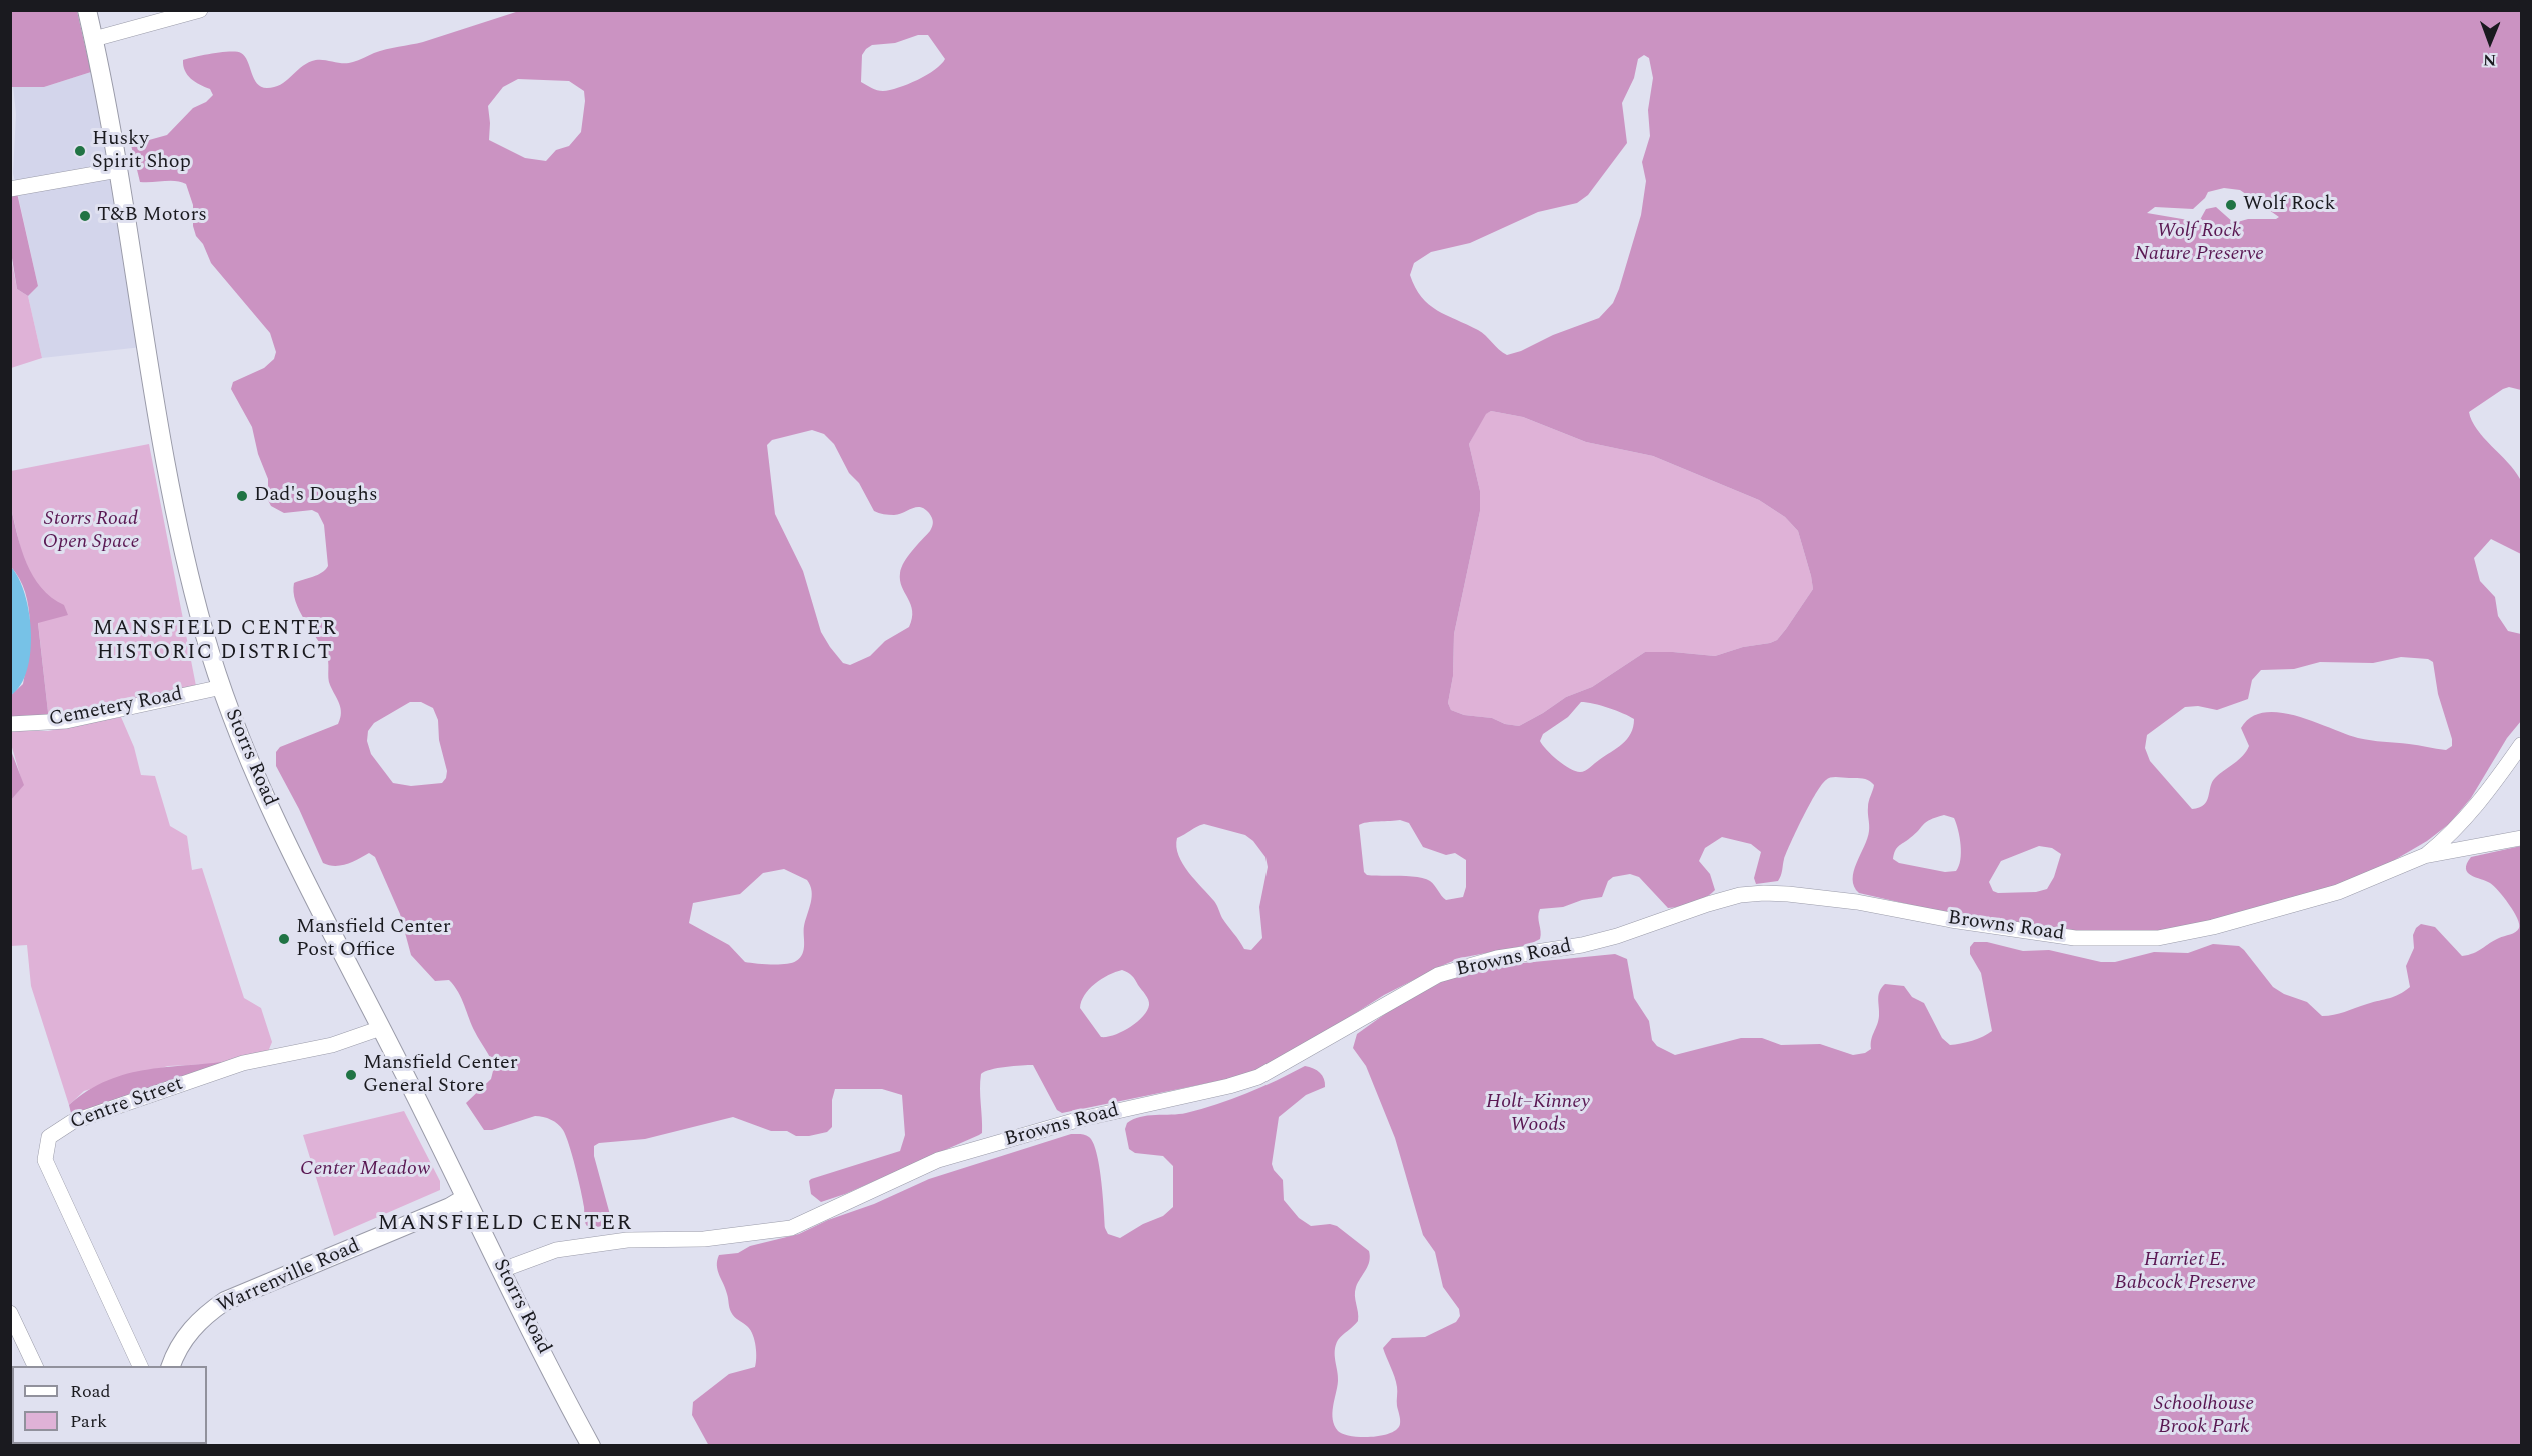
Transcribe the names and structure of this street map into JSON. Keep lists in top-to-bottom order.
{
  "streets": {
    "main road": ["Storrs Road", "Warrenville Road"],
    "street": ["Cemetery Road", "Browns Road", "Centre Street"]
  },
  "crossings": [
    ["Cemetery Road", "Storrs Road"],
    ["Storrs Road", "Browns Road"],
    ["Storrs Road", "Centre Street"],
    ["Storrs Road", "Warrenville Road"]
  ],
  "districts": ["MANSFIELD CENTER HISTORIC DISTRICT", "MANSFIELD CENTER"],
  "parks": [
    "Wolf Rock Nature Preserve",
    "Storrs Road Open Space",
    "Holt–Kinney Woods",
    "Center Meadow",
    "Harriet E. Babcock Preserve",
    "Schoolhouse Brook Park"
  ],
  "places": [
    "Husky Spirit Shop",
    "Wolf Rock",
    "T&B Motors",
    "Dad's Doughs",
    "Mansfield Center Post Office",
    "Mansfield Center General Store"
  ],
  "legend": ["Road", "Park"],
  "north": "bottom"
}
